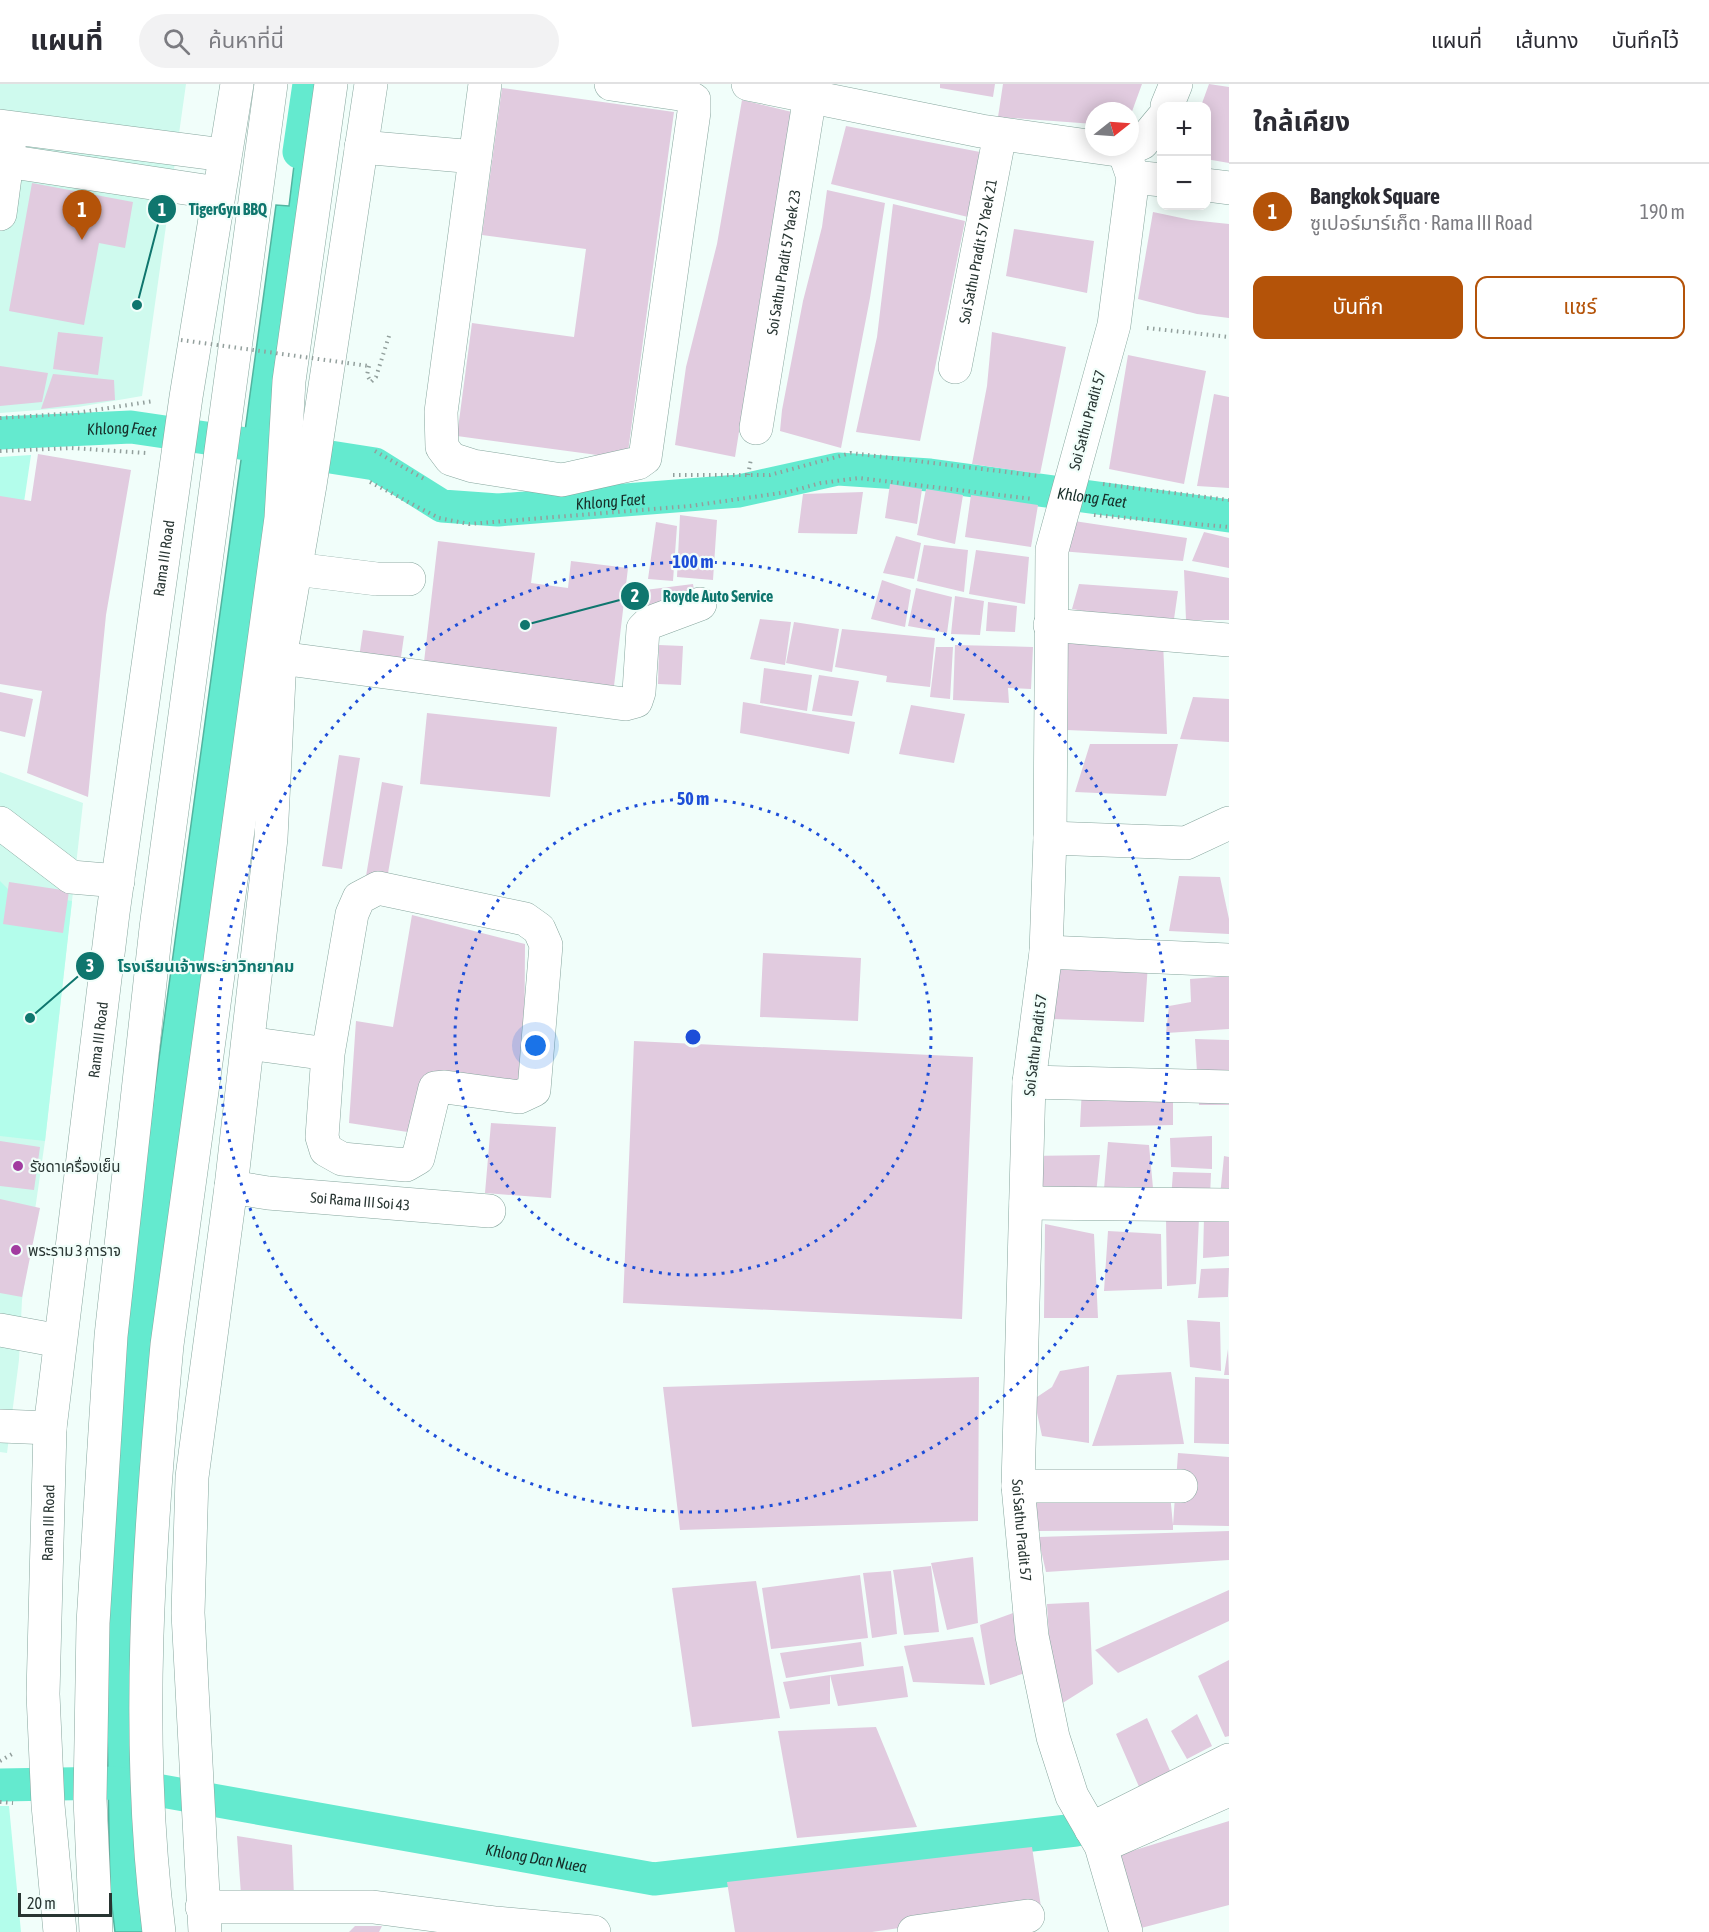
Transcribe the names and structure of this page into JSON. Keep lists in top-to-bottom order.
{
  "streets": {
    "street": [
      "Soi Sathu Pradit 57 Yaek 21",
      "Soi Sathu Pradit 57 Yaek 23",
      "Soi Sathu Pradit 57",
      "Rama III Road",
      "Soi Rama III Soi 43"
    ]
  },
  "water": ["Khlong Faet", "Khlong Dan Nuea"],
  "places": [
    "TigerGyu BBQ",
    "Royde Auto Service",
    "โรงเรียนเจ้าพระยาวิทยาคม",
    "รัชดาเครื่องเย็น",
    "พระราม 3 การาจ"
  ],
  "scale_bar": "20 m",
  "north": "right",
  "page": {
    "header": "แผนที่",
    "search": "ค้นหาที่นี่",
    "nav": ["แผนที่", "เส้นทาง", "บันทึกไว้"],
    "heading": "ใกล้เคียง",
    "map_buttons": ["+", "−"],
    "list": [
      {
        "mark": "1",
        "name": "Bangkok Square",
        "note": "ซูเปอร์มาร์เก็ต · Rama III Road",
        "value": "190 m"
      }
    ],
    "pins": "1",
    "buttons": ["บันทึก", "แชร์"],
    "scale": "20 m"
  },
  "rings": ["100 m", "50 m"]
}
